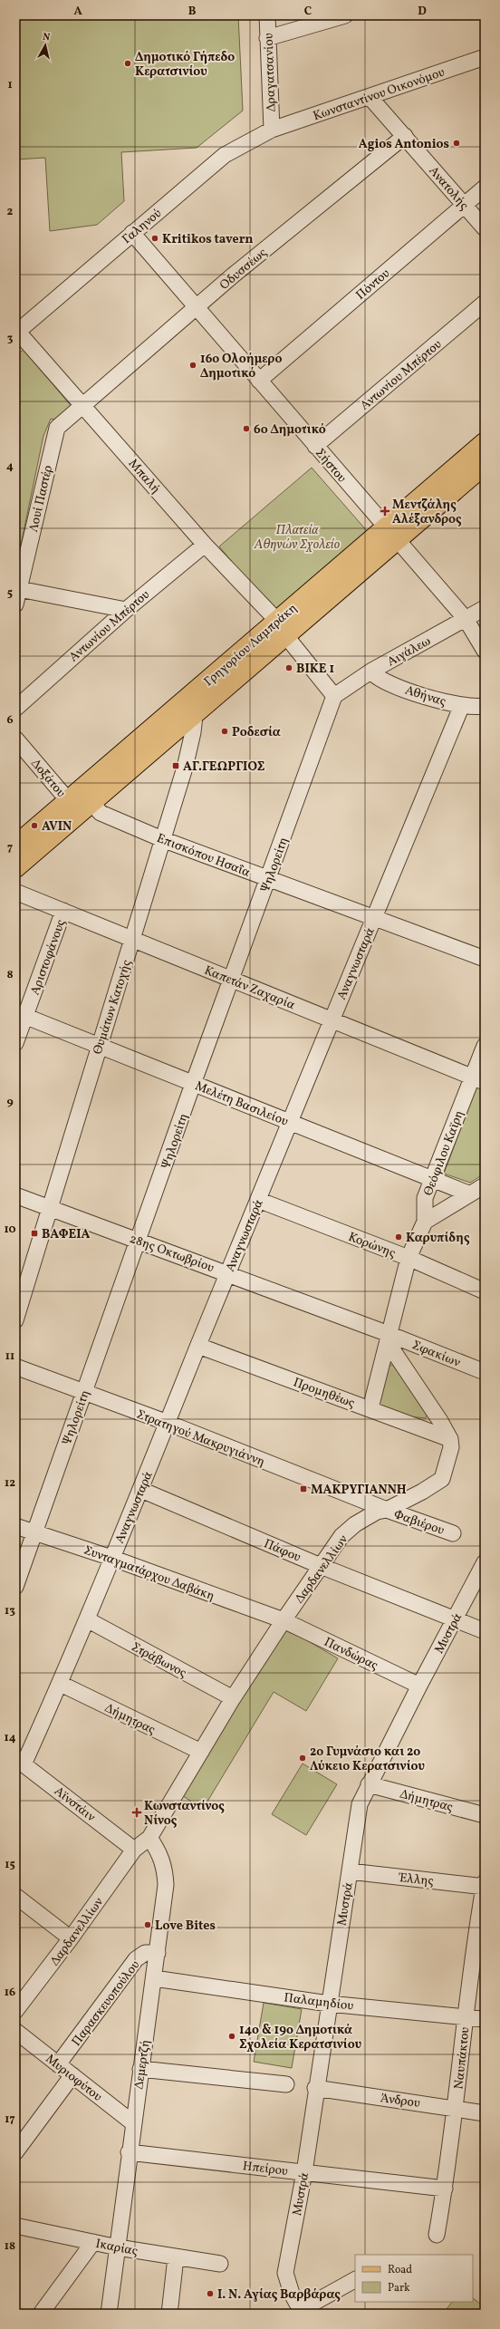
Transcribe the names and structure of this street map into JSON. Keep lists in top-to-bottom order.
{
  "streets": {
    "main road": ["Γρηγορίου Λαμπράκη"],
    "street": [
      "Δραγατσανίου",
      "Κωνσταντίνου Οικονόμου",
      "Ανατολής",
      "Γαληνού",
      "Οδυσσέως",
      "Πόντου",
      "Αντωνίου Μπέρτου",
      "Σήστου",
      "Μπαλή",
      "Λουί Παστέρ",
      "Αιγάλεω",
      "Αθήνας",
      "Δοξάτου",
      "Επισκόπου Ησαΐα",
      "Ψηλορείτη",
      "Αριστοφάνους",
      "Αναγνωσταρά",
      "Καπετάν Ζαχαρία",
      "Θυμάτων Κατοχής",
      "Μελέτη Βασιλείου",
      "Θεόφιλου Καϊρη",
      "Κορώνης",
      "28ης Οκτωβρίου",
      "Σφακίων",
      "Προμηθέως",
      "Στρατηγού Μακρυγιάννη",
      "Φαβιέρου",
      "Πάφου",
      "Δαρδανελλίων",
      "Συνταγματάρχου Δαβάκη",
      "Μυστρά",
      "Πανδώρας",
      "Στράβωνος",
      "Δήμητρας",
      "Αϊνστάιν",
      "Έλλης",
      "Παλαμηδίου",
      "Παρασκευοπούλου",
      "Ναυπάκτου",
      "Δεμερτζή",
      "Μυριοφύτου",
      "Άνδρου",
      "Ηπείρου",
      "Ικαρίας"
    ]
  },
  "crossings": [
    ["Δραγατσανίου", "Κωνσταντίνου Οικονόμου"],
    ["Δραγατσανίου", "Γαληνού"],
    ["Κωνσταντίνου Οικονόμου", "Ανατολής"],
    ["Κωνσταντίνου Οικονόμου", "Γαληνού"],
    ["Ανατολής", "Οδυσσέως"],
    ["Ανατολής", "Πόντου"],
    ["Γαληνού", "Σήστου"],
    ["Γαληνού", "Μπαλή"],
    ["Οδυσσέως", "Σήστου"],
    ["Οδυσσέως", "Μπαλή"],
    ["Οδυσσέως", "Λουί Παστέρ"],
    ["Πόντου", "Σήστου"],
    ["Αντωνίου Μπέρτου", "Σήστου"],
    ["Αντωνίου Μπέρτου", "Μπαλή"],
    ["Σήστου", "Γρηγορίου Λαμπράκη"],
    ["Σήστου", "Αιγάλεω"],
    ["Μπαλή", "Λουί Παστέρ"],
    ["Μπαλή", "Γρηγορίου Λαμπράκη"],
    ["Μπαλή", "Αιγάλεω"],
    ["Μπαλή", "Ψηλορείτη"],
    ["Γρηγορίου Λαμπράκη", "Δοξάτου"],
    ["Γρηγορίου Λαμπράκη", "Επισκόπου Ησαΐα"],
    ["Γρηγορίου Λαμπράκη", "Θυμάτων Κατοχής"],
    ["Αιγάλεω", "Αθήνας"],
    ["Αιγάλεω", "Ψηλορείτη"],
    ["Αθήνας", "Αναγνωσταρά"],
    ["Επισκόπου Ησαΐα", "Ψηλορείτη"],
    ["Επισκόπου Ησαΐα", "Αναγνωσταρά"],
    ["Επισκόπου Ησαΐα", "Θυμάτων Κατοχής"],
    ["Ψηλορείτη", "Καπετάν Ζαχαρία"],
    ["Ψηλορείτη", "Μελέτη Βασιλείου"],
    ["Ψηλορείτη", "28ης Οκτωβρίου"],
    ["Ψηλορείτη", "Στρατηγού Μακρυγιάννη"],
    ["Ψηλορείτη", "Συνταγματάρχου Δαβάκη"],
    ["Αριστοφάνους", "Καπετάν Ζαχαρία"],
    ["Αριστοφάνους", "Μελέτη Βασιλείου"],
    ["Αναγνωσταρά", "Καπετάν Ζαχαρία"],
    ["Αναγνωσταρά", "Μελέτη Βασιλείου"],
    ["Αναγνωσταρά", "Κορώνης"],
    ["Αναγνωσταρά", "28ης Οκτωβρίου"],
    ["Αναγνωσταρά", "Προμηθέως"],
    ["Αναγνωσταρά", "Στρατηγού Μακρυγιάννη"],
    ["Αναγνωσταρά", "Πάφου"],
    ["Αναγνωσταρά", "Συνταγματάρχου Δαβάκη"],
    ["Αναγνωσταρά", "Στράβωνος"],
    ["Αναγνωσταρά", "Δήμητρας"],
    ["Αναγνωσταρά", "Αϊνστάιν"],
    ["Καπετάν Ζαχαρία", "Θυμάτων Κατοχής"],
    ["Καπετάν Ζαχαρία", "Θεόφιλου Καϊρη"],
    ["Θυμάτων Κατοχής", "Μελέτη Βασιλείου"],
    ["Θυμάτων Κατοχής", "28ης Οκτωβρίου"],
    ["Μελέτη Βασιλείου", "Θεόφιλου Καϊρη"],
    ["Θεόφιλου Καϊρη", "Κορώνης"],
    ["Θεόφιλου Καϊρη", "28ης Οκτωβρίου"],
    ["Θεόφιλου Καϊρη", "Σφακίων"],
    ["Θεόφιλου Καϊρη", "Προμηθέως"],
    ["28ης Οκτωβρίου", "Σφακίων"],
    ["Προμηθέως", "Δαρδανελλίων"],
    ["Στρατηγού Μακρυγιάννη", "Φαβιέρου"],
    ["Στρατηγού Μακρυγιάννη", "Δαρδανελλίων"],
    ["Φαβιέρου", "Δαρδανελλίων"],
    ["Πάφου", "Δαρδανελλίων"],
    ["Πάφου", "Μυστρά"],
    ["Δαρδανελλίων", "Συνταγματάρχου Δαβάκη"],
    ["Δαρδανελλίων", "Πανδώρας"],
    ["Δαρδανελλίων", "Στράβωνος"],
    ["Δαρδανελλίων", "Δήμητρας"],
    ["Δαρδανελλίων", "Αϊνστάιν"],
    ["Δαρδανελλίων", "Δεμερτζή"],
    ["Συνταγματάρχου Δαβάκη", "Πανδώρας"],
    ["Μυστρά", "Πανδώρας"],
    ["Μυστρά", "Δήμητρας"],
    ["Μυστρά", "Έλλης"],
    ["Μυστρά", "Παλαμηδίου"],
    ["Μυστρά", "Άνδρου"],
    ["Μυστρά", "Ηπείρου"],
    ["Έλλης", "Ναυπάκτου"],
    ["Παλαμηδίου", "Ναυπάκτου"],
    ["Παλαμηδίου", "Δεμερτζή"],
    ["Παρασκευοπούλου", "Δεμερτζή"],
    ["Παρασκευοπούλου", "Μυριοφύτου"],
    ["Ναυπάκτου", "Άνδρου"],
    ["Ναυπάκτου", "Ηπείρου"],
    ["Δεμερτζή", "Μυριοφύτου"],
    ["Δεμερτζή", "Ηπείρου"],
    ["Δεμερτζή", "Ικαρίας"]
  ],
  "parks": ["Πλατεία Αθηνών Σχολείο"],
  "places": {
    "other": [
      "Δημοτικό Γήπεδο Κερατσινίου",
      "Agios Antonios",
      "Kritikos tavern",
      "16o Ολοήμερο Δημοτικό",
      "6o Δημοτικό",
      "BIKE 1",
      "Ροδεσία",
      "AVIN",
      "Καρυπίδης",
      "2ο Γυμνάσιο και 2ο Λύκειο Κερατσινίου",
      "Love Bites",
      "14ο & 19ο Δημοτικά Σχολεία Κερατσινίου",
      "Ι. Ν. Αγίας Βαρβάρας"
    ],
    "health": ["Μεντζάλης Αλέξανδρος", "Κωνσταντίνος Νίνος"],
    "transit": ["ΑΓ.ΓΕΩΡΓΙΟΣ", "ΒΑΦΕΙΑ", "ΜΑΚΡΥΓΙΑΝΝΗ"]
  },
  "legend": ["Road", "Park"],
  "north": "top",
  "grid": {
    "columns": [
      "A",
      "B",
      "C",
      "D"
    ],
    "rows": [
      "1",
      "2",
      "3",
      "4",
      "5",
      "6",
      "7",
      "8",
      "9",
      "10",
      "11",
      "12",
      "13",
      "14",
      "15",
      "16",
      "17",
      "18"
    ]
  }
}
